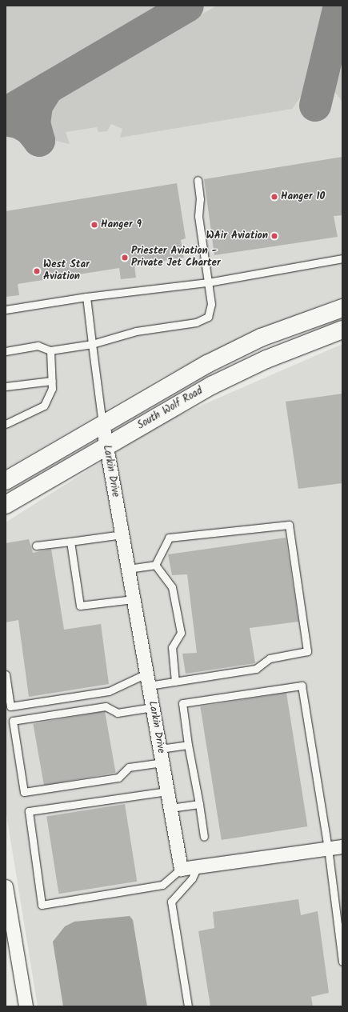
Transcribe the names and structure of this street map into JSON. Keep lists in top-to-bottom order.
{
  "streets": {
    "main road": ["South Wolf Road"],
    "street": ["Larkin Drive"]
  },
  "crossings": [
    ["South Wolf Road", "Larkin Drive"]
  ],
  "places": [
    "Hanger 10",
    "Hanger 9",
    "WAir Aviation",
    "Priester Aviation - Private Jet Charter",
    "West Star Aviation"
  ]
}
